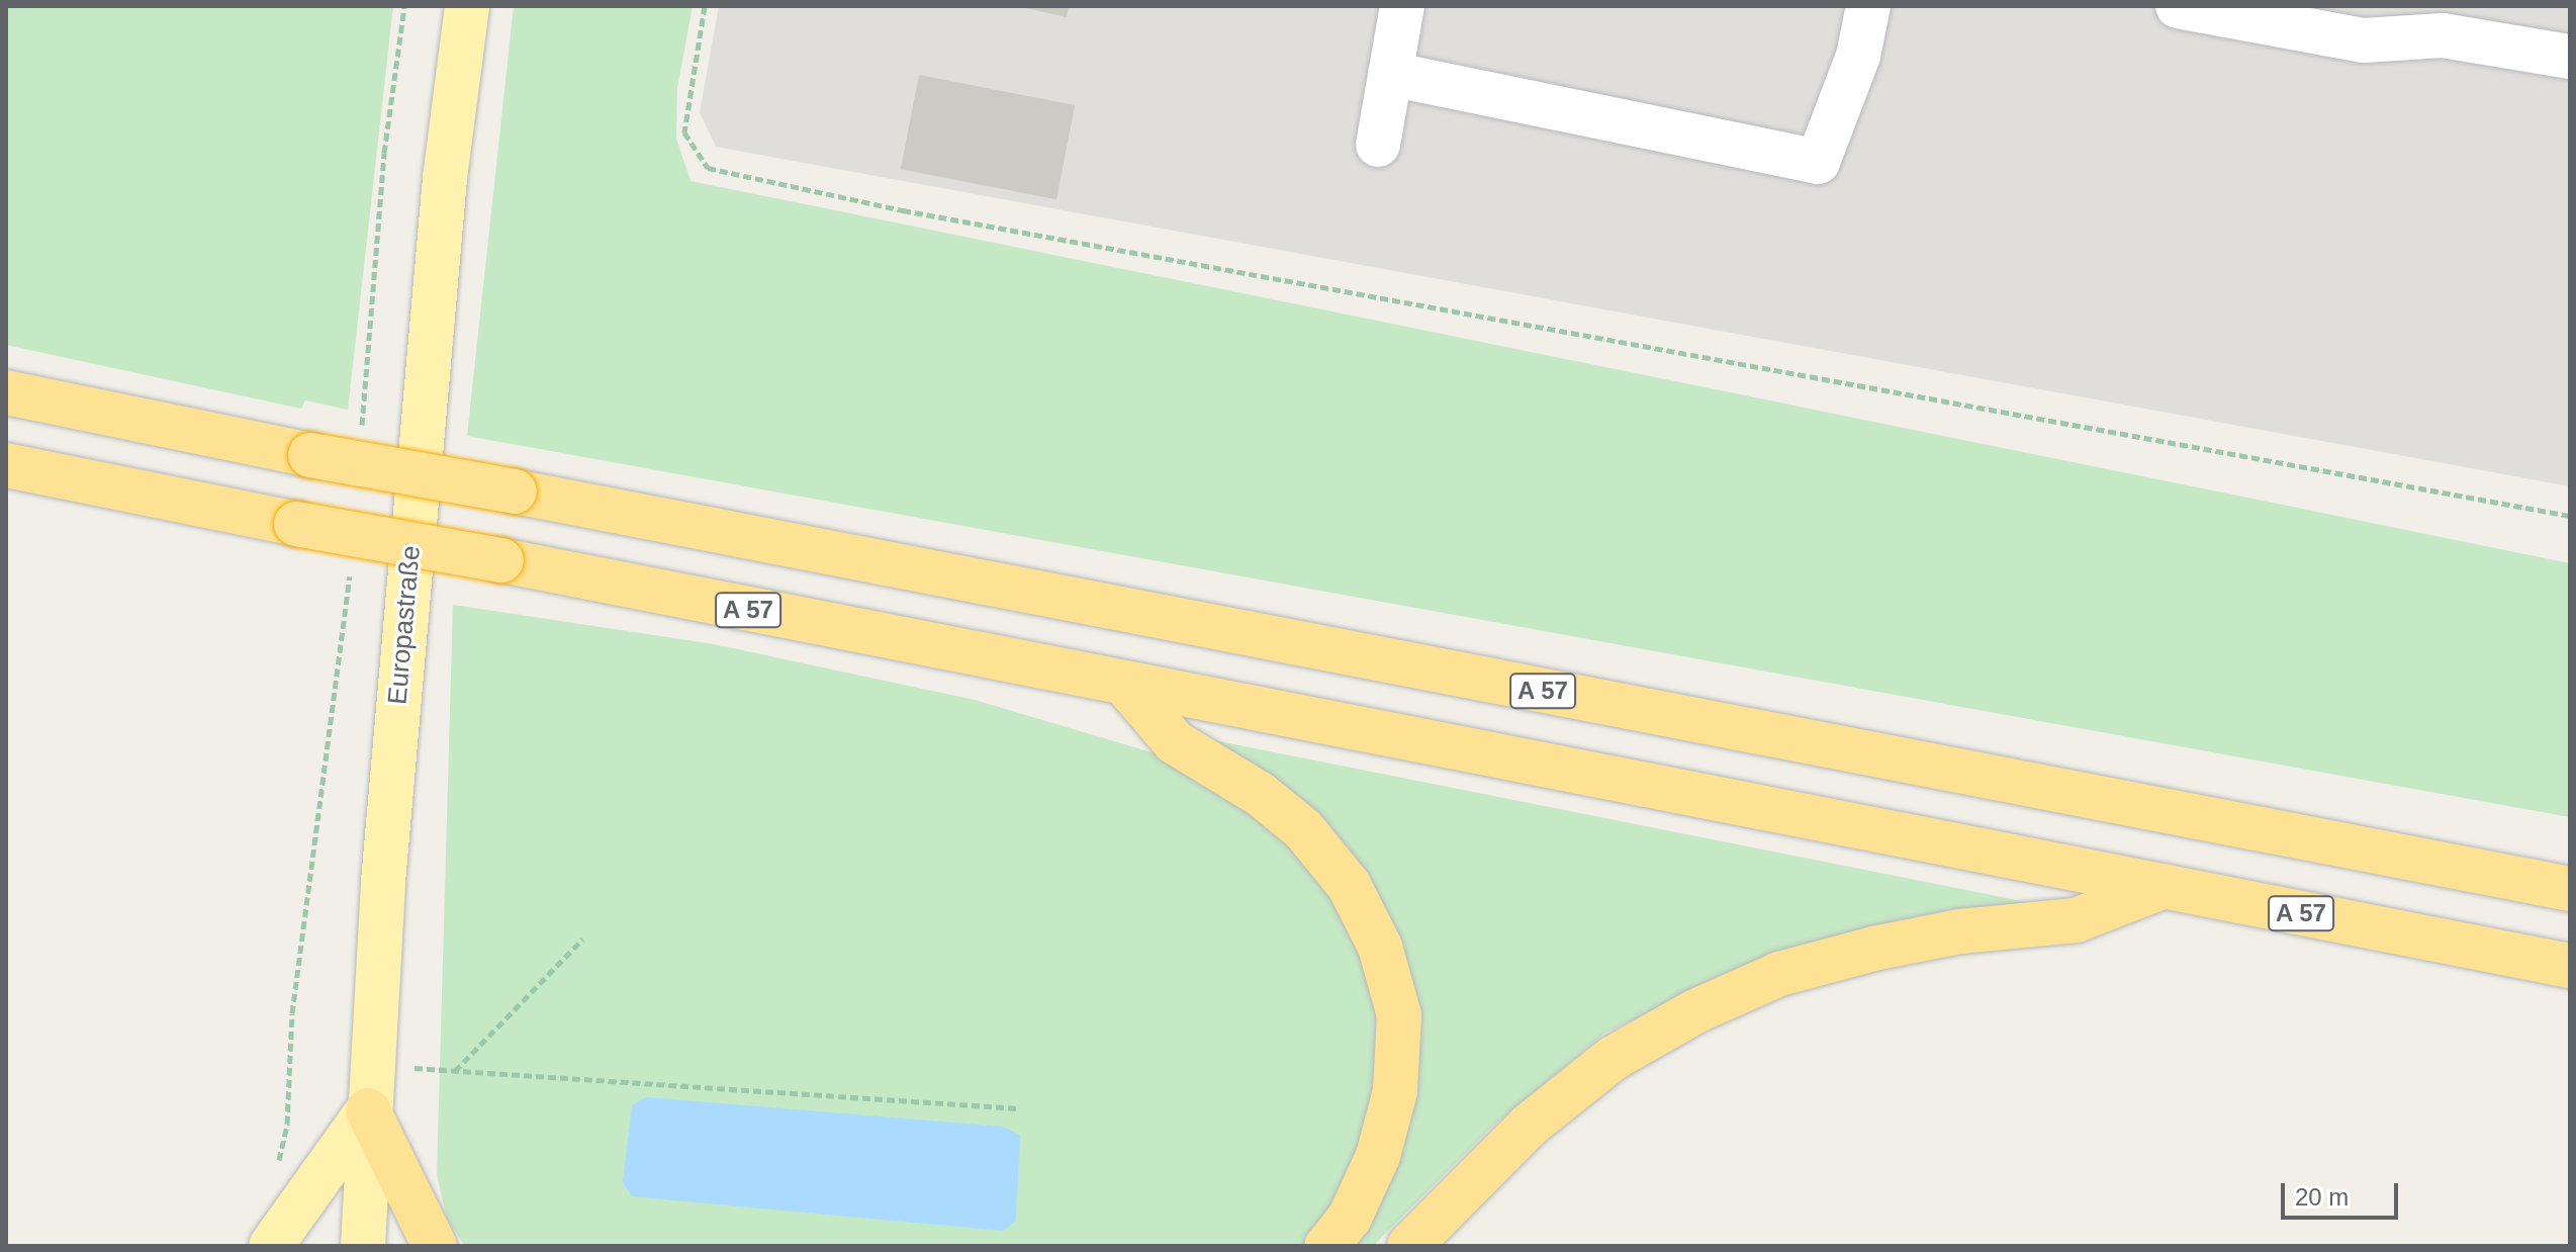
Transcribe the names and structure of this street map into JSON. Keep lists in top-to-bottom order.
{
  "streets": {
    "highway": ["A 57"],
    "main road": ["Europastraße"]
  },
  "scale_bar": "20 m"
}
